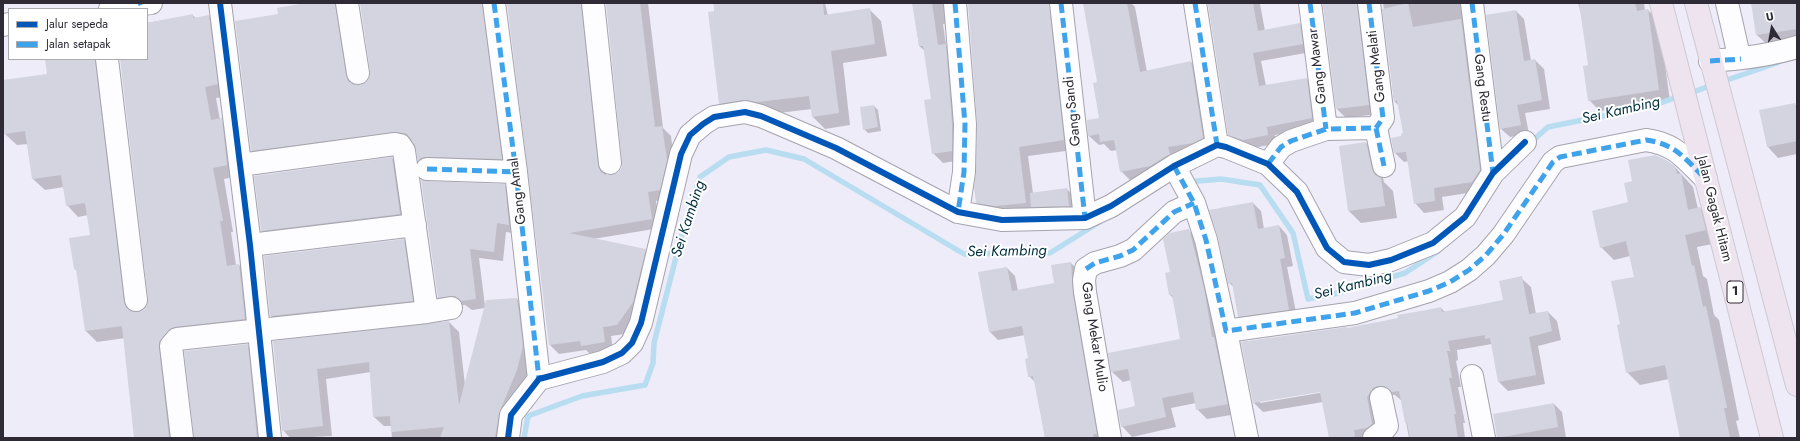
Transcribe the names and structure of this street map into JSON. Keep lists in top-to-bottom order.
{
  "streets": {
    "highway": ["Jalan Gagak Hitam", "1"],
    "street": [
      "Gang Mawar",
      "Gang Melati",
      "Gang Restu",
      "Gang Sandi",
      "Gang Amal",
      "Gang Mekar Mulio"
    ]
  },
  "water": ["Sei Kambing"],
  "legend": ["Jalur sepeda", "Jalan setapak"],
  "north": "top"
}
